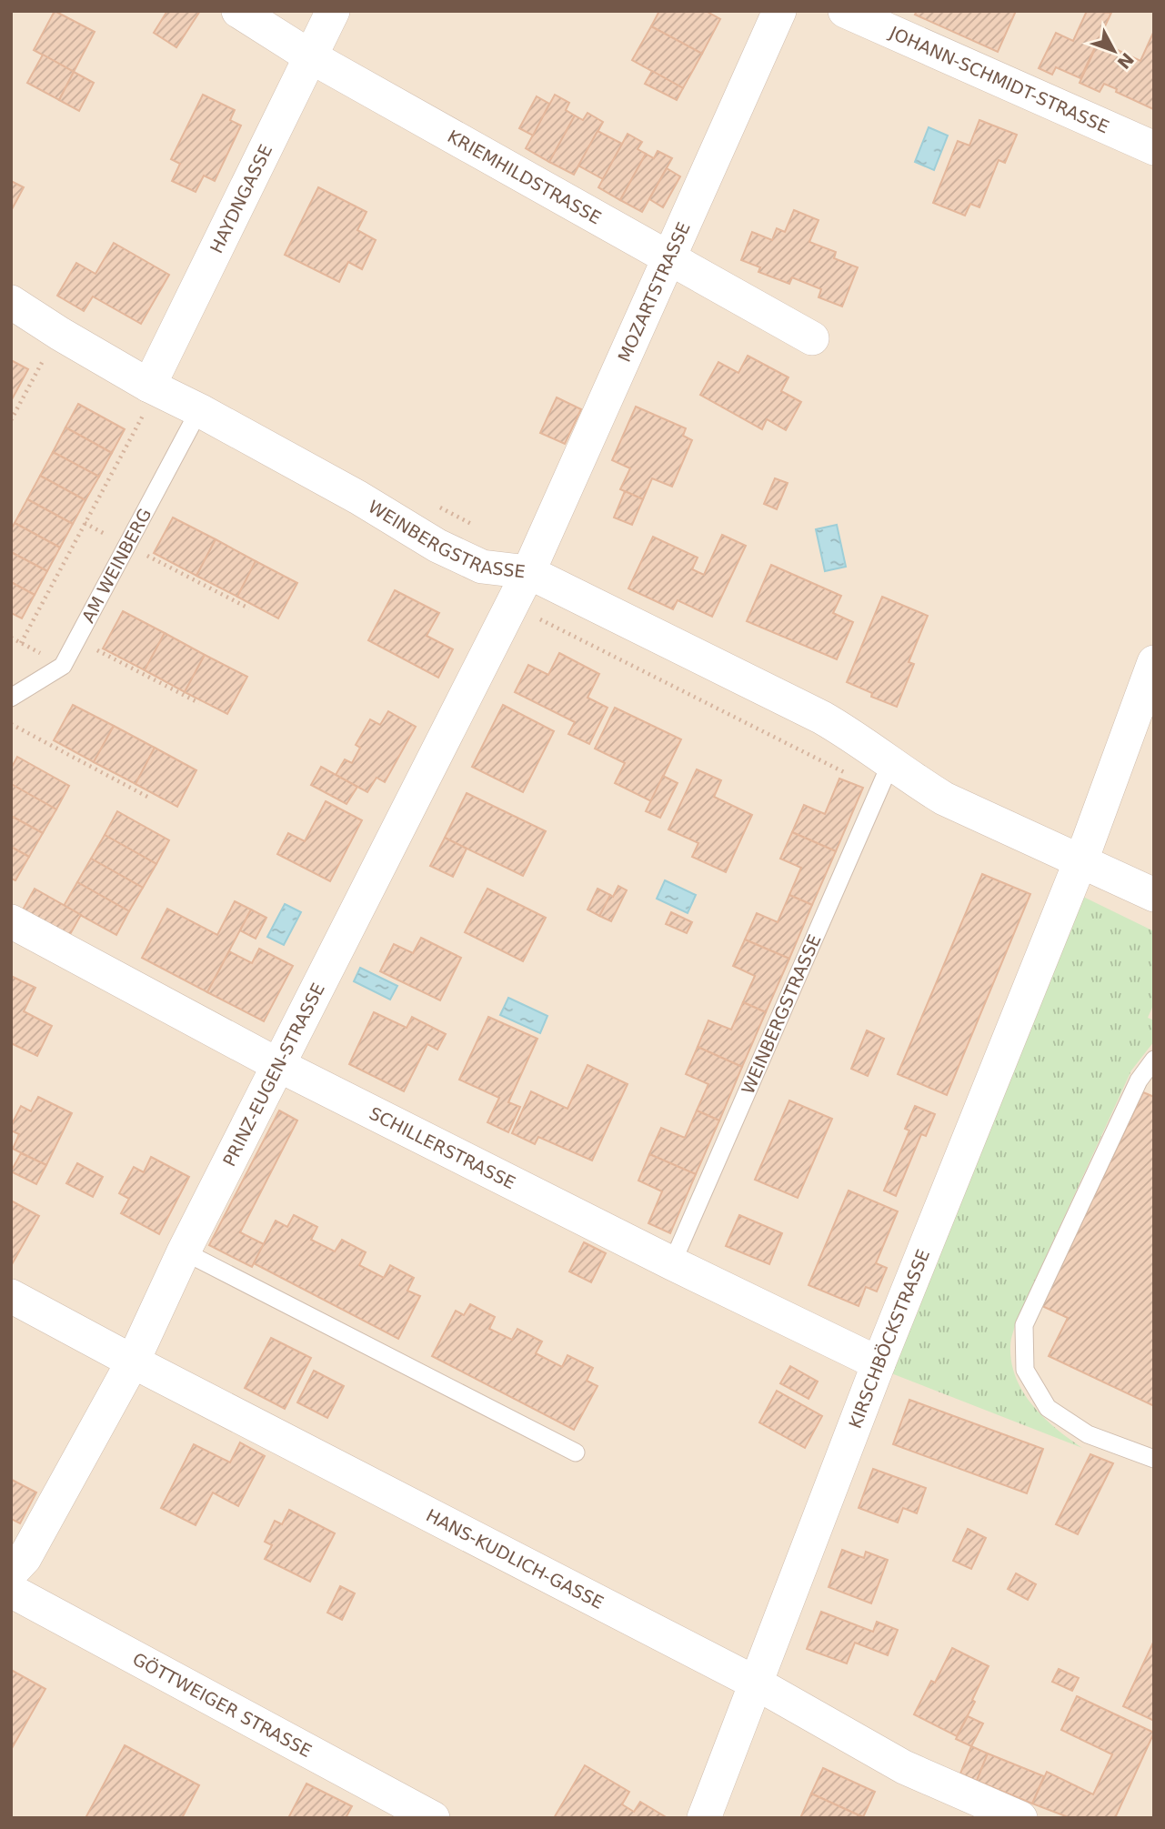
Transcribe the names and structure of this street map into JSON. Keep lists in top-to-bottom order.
{
  "streets": {
    "street": [
      "JOHANN-SCHMIDT-STRASSE",
      "KRIEMHILDSTRASSE",
      "HAYDNGASSE",
      "MOZARTSTRASSE",
      "WEINBERGSTRASSE",
      "PRINZ-EUGEN-STRASSE",
      "SCHILLERSTRASSE",
      "KIRSCHBÖCKSTRASSE",
      "HANS-KUDLICH-GASSE",
      "GÖTTWEIGER STRASSE"
    ],
    "lane": ["AM WEINBERG"]
  },
  "crossings": [
    ["KRIEMHILDSTRASSE", "HAYDNGASSE"],
    ["KRIEMHILDSTRASSE", "MOZARTSTRASSE"],
    ["HAYDNGASSE", "WEINBERGSTRASSE"],
    ["MOZARTSTRASSE", "WEINBERGSTRASSE"],
    ["MOZARTSTRASSE", "PRINZ-EUGEN-STRASSE"],
    ["WEINBERGSTRASSE", "AM WEINBERG"],
    ["WEINBERGSTRASSE", "PRINZ-EUGEN-STRASSE"],
    ["WEINBERGSTRASSE", "SCHILLERSTRASSE"],
    ["WEINBERGSTRASSE", "KIRSCHBÖCKSTRASSE"],
    ["PRINZ-EUGEN-STRASSE", "SCHILLERSTRASSE"],
    ["PRINZ-EUGEN-STRASSE", "HANS-KUDLICH-GASSE"],
    ["SCHILLERSTRASSE", "KIRSCHBÖCKSTRASSE"],
    ["KIRSCHBÖCKSTRASSE", "HANS-KUDLICH-GASSE"]
  ],
  "north": "bottom right"
}
